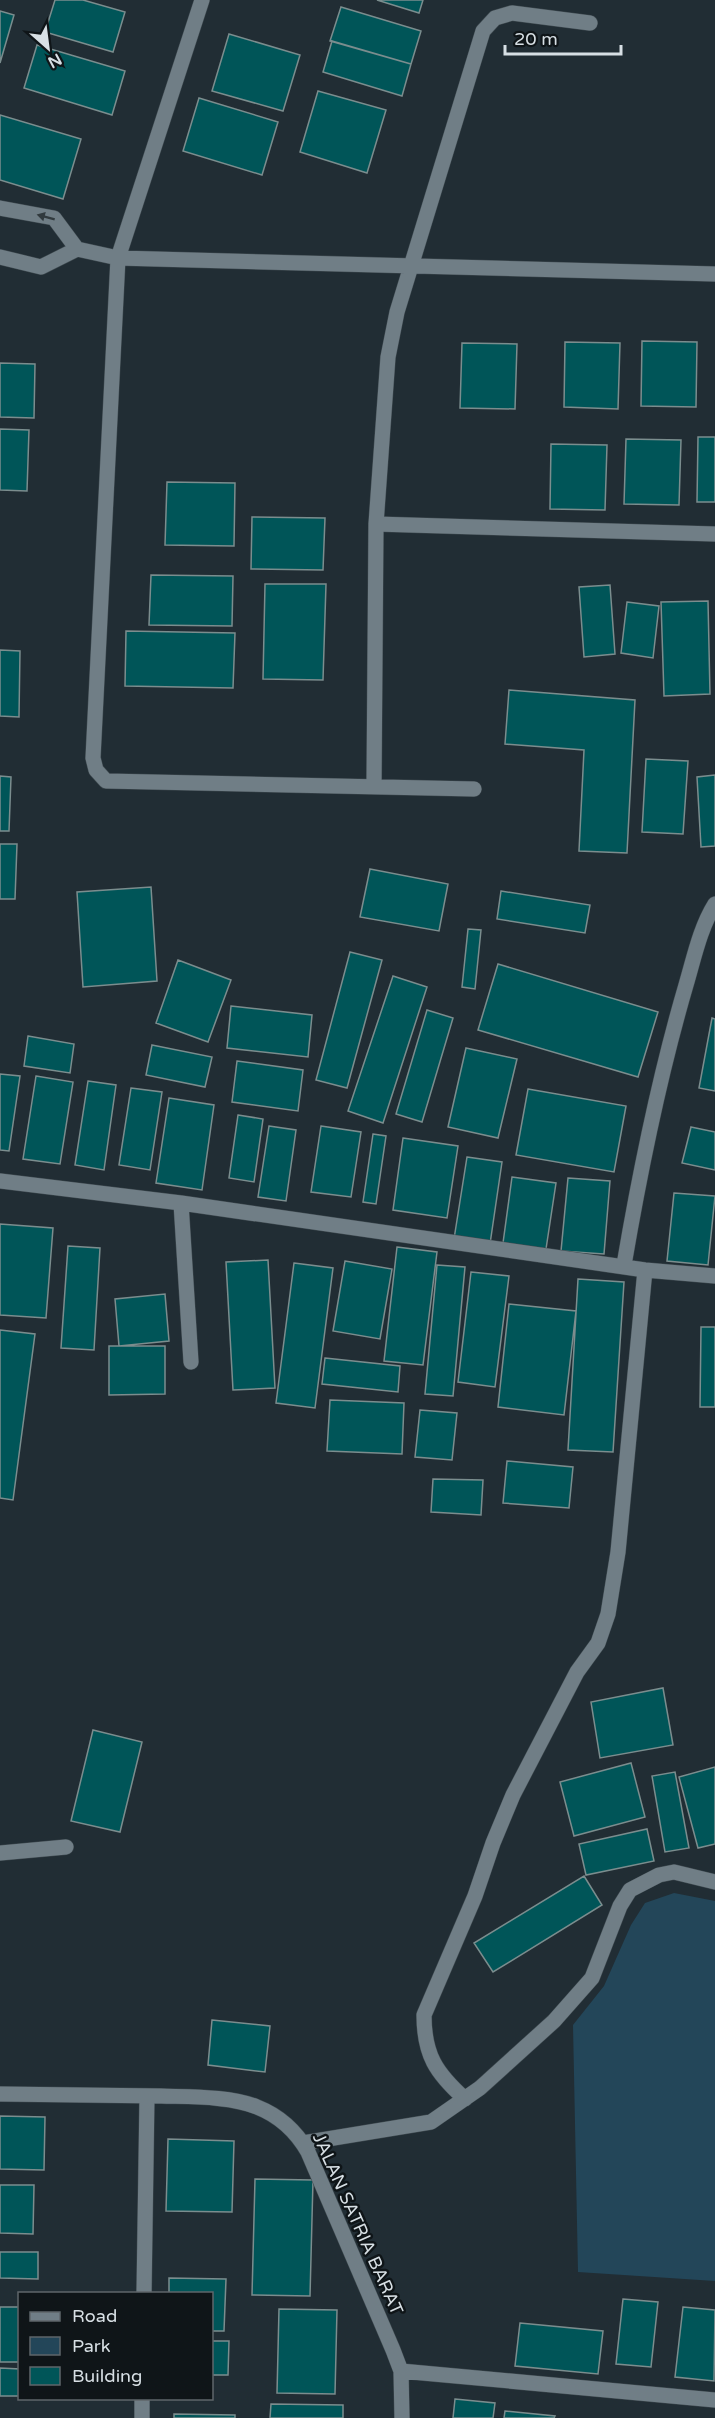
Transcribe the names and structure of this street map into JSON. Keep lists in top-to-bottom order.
{
  "streets": {
    "street": ["JALAN SATRIA BARAT"]
  },
  "legend": ["Road", "Park", "Building"],
  "scale_bar": "20 m",
  "north": "bottom right"
}
